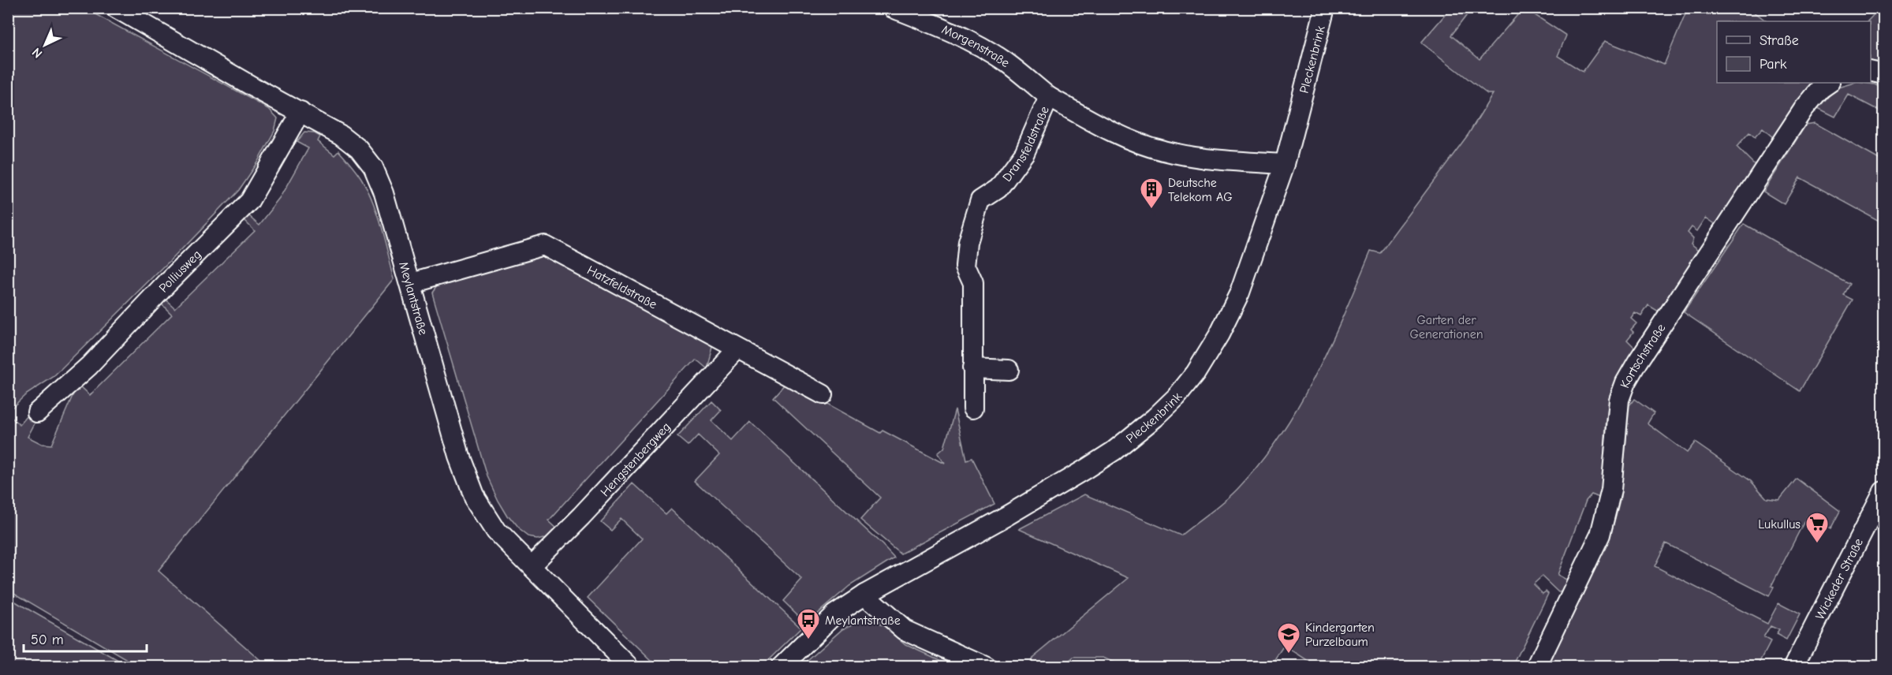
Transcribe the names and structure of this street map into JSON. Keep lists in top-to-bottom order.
{
  "streets": {
    "street": [
      "Morgenstraße",
      "Pleckenbrink",
      "Dransfeldstraße",
      "Polliusweg",
      "Hatzfeldstraße",
      "Meylantstraße",
      "Kortschstraße",
      "Hengstenbergweg",
      "Wickeder Straße"
    ]
  },
  "crossings": [
    ["Morgenstraße", "Dransfeldstraße"],
    ["Pleckenbrink", "Dransfeldstraße"],
    ["Polliusweg", "Meylantstraße"],
    ["Hatzfeldstraße", "Meylantstraße"],
    ["Hatzfeldstraße", "Hengstenbergweg"],
    ["Meylantstraße", "Hengstenbergweg"]
  ],
  "parks": ["Garten der Generationen"],
  "places": {
    "building": ["Deutsche Telekom AG"],
    "supermarket": ["Lukullus"],
    "bus stop": ["Meylantstraße"],
    "school or university": ["Kindergarten Purzelbaum"]
  },
  "legend": ["Straße", "Park"],
  "scale_bar": "50 m",
  "north": "bottom left"
}
